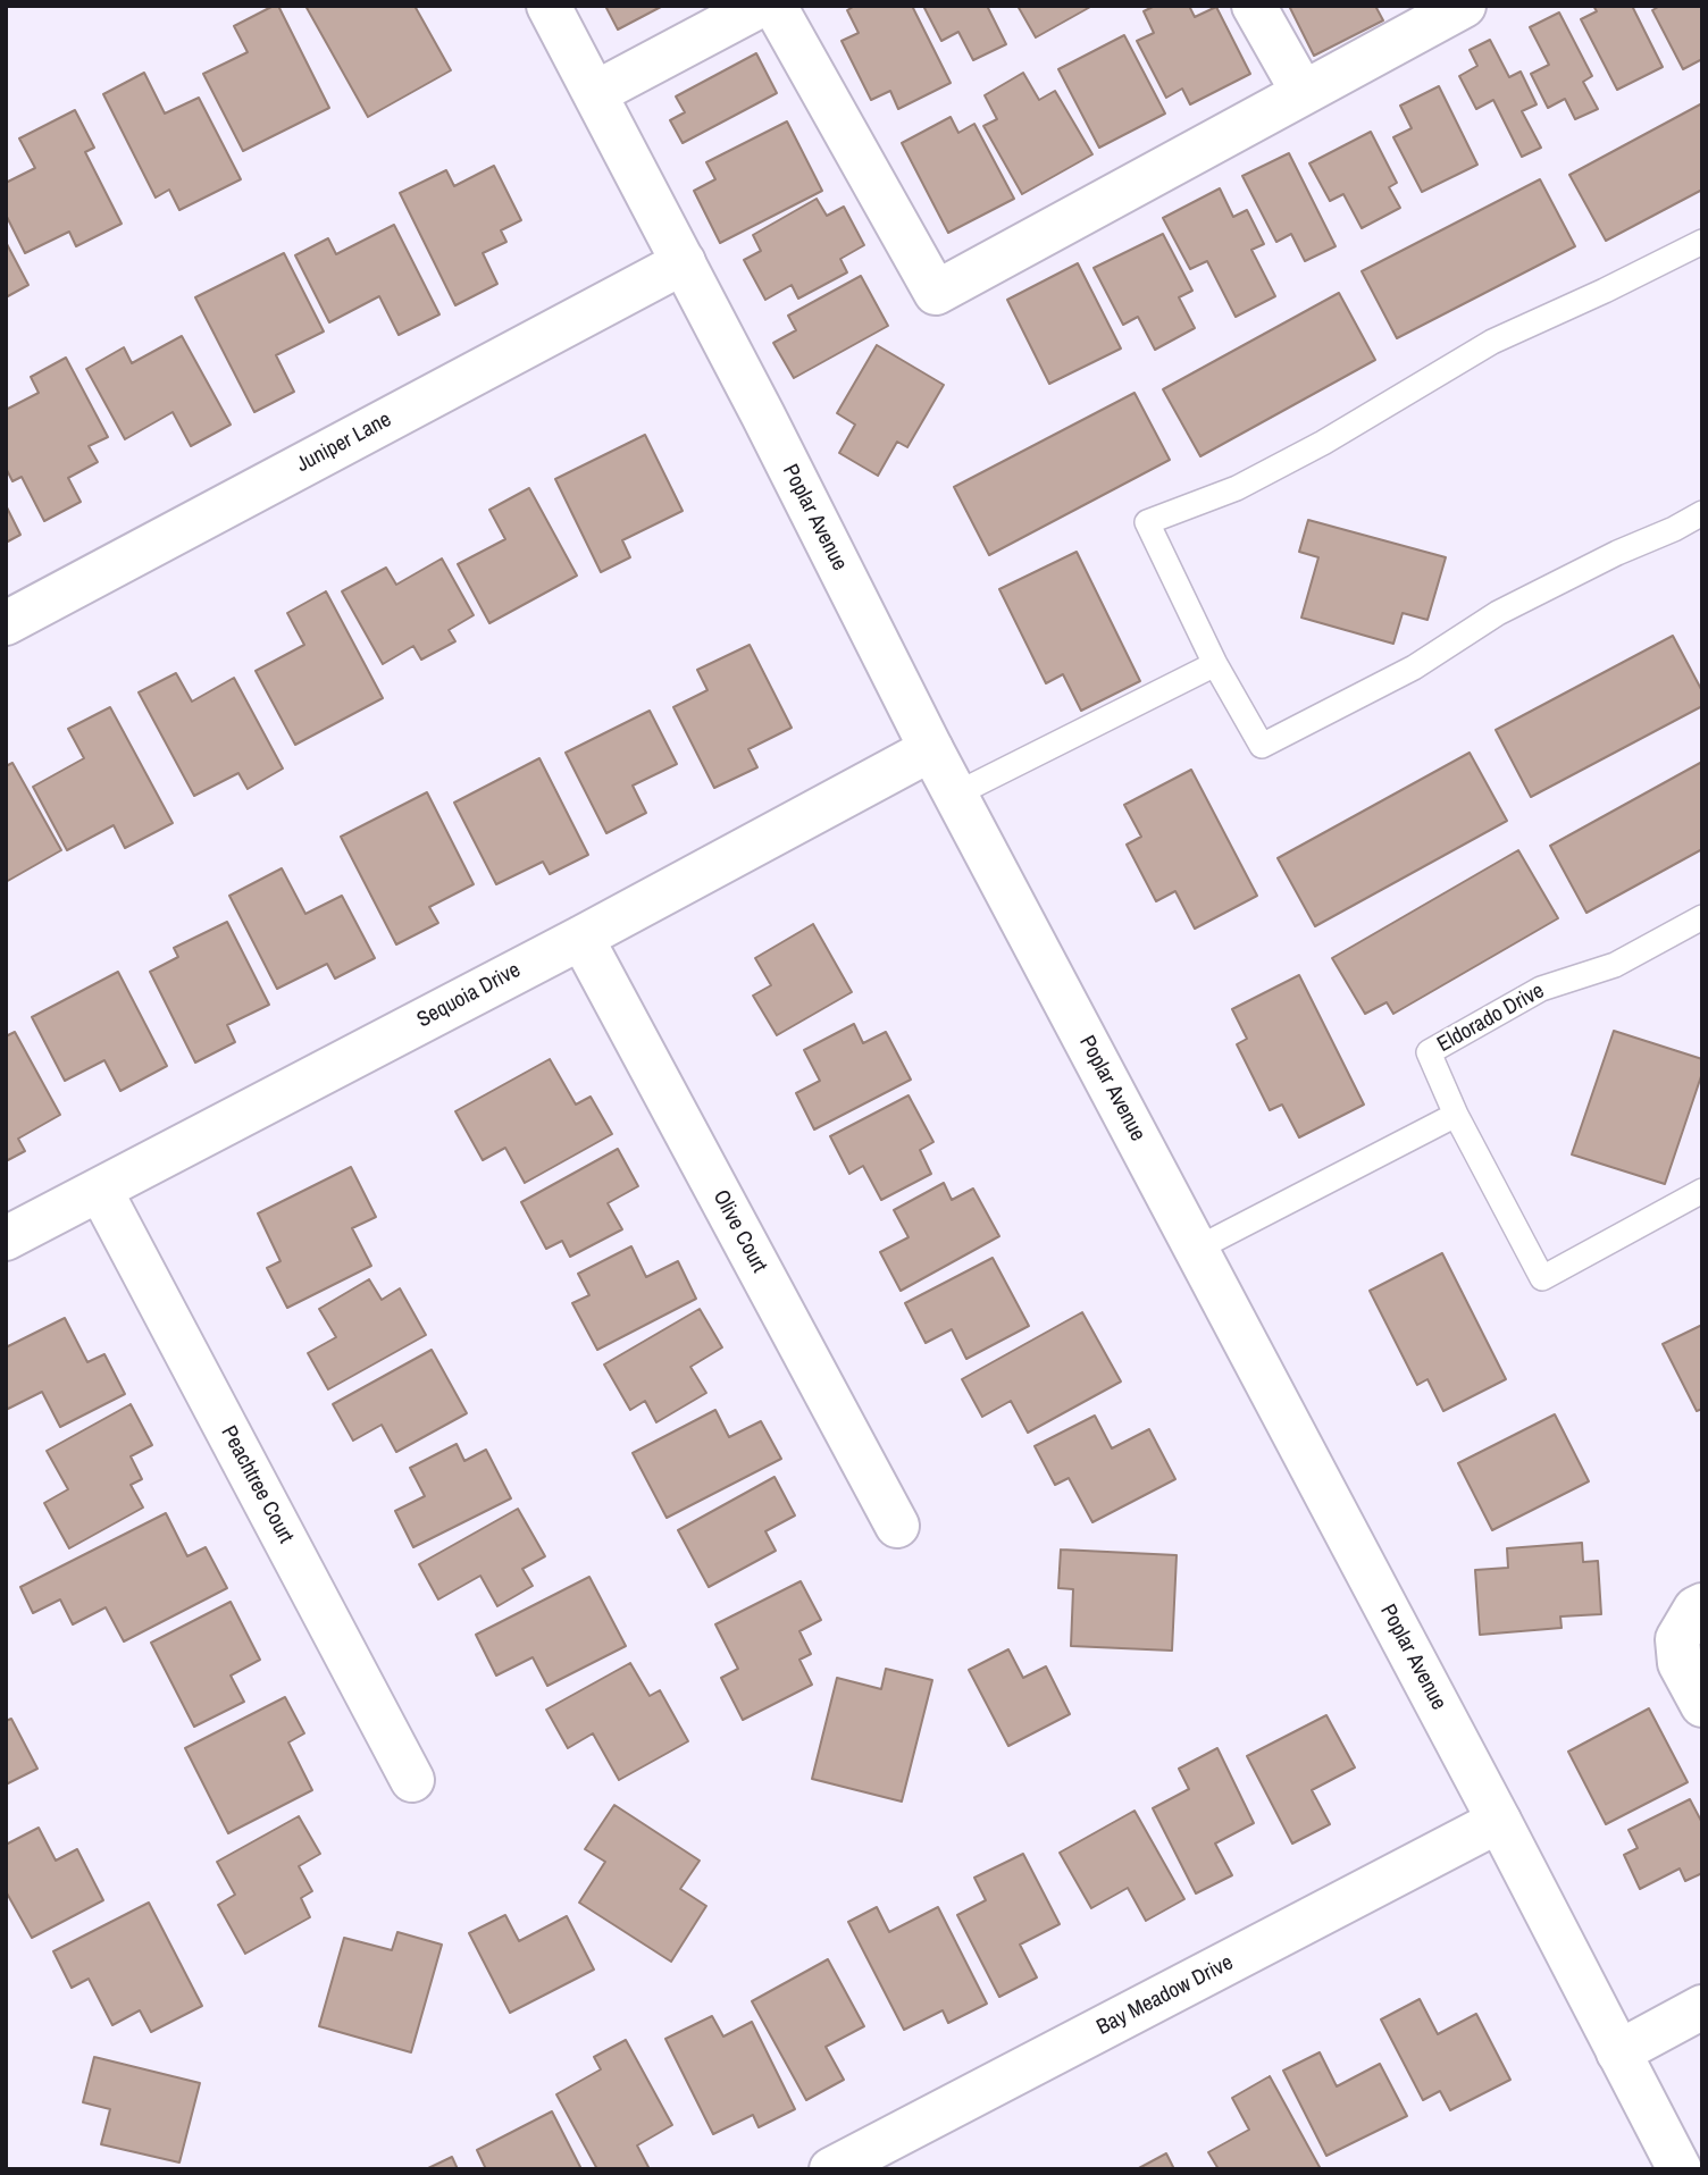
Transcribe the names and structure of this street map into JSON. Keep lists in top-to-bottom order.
{
  "streets": {
    "street": [
      "Juniper Lane",
      "Poplar Avenue",
      "Sequoia Drive",
      "Olive Court",
      "Peachtree Court",
      "Bay Meadow Drive"
    ],
    "lane": ["Eldorado Drive"]
  },
  "crossings": [
    ["Juniper Lane", "Poplar Avenue"],
    ["Poplar Avenue", "Sequoia Drive"],
    ["Poplar Avenue", "Bay Meadow Drive"],
    ["Sequoia Drive", "Olive Court"],
    ["Sequoia Drive", "Peachtree Court"]
  ]
}
